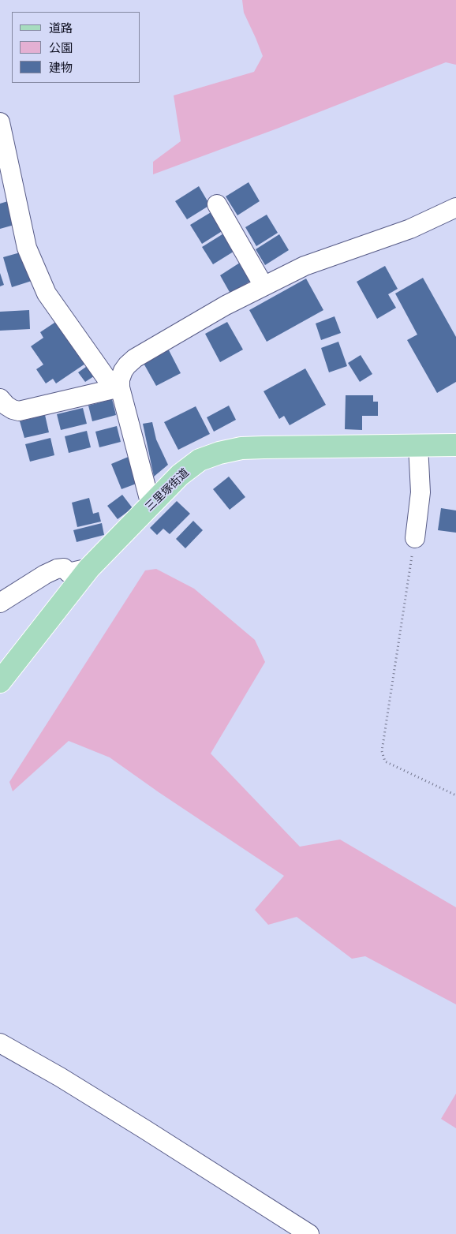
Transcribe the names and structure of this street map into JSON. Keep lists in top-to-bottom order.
{
  "streets": {
    "main road": ["三里塚街道"]
  },
  "legend": ["道路", "公園", "建物"]
}
